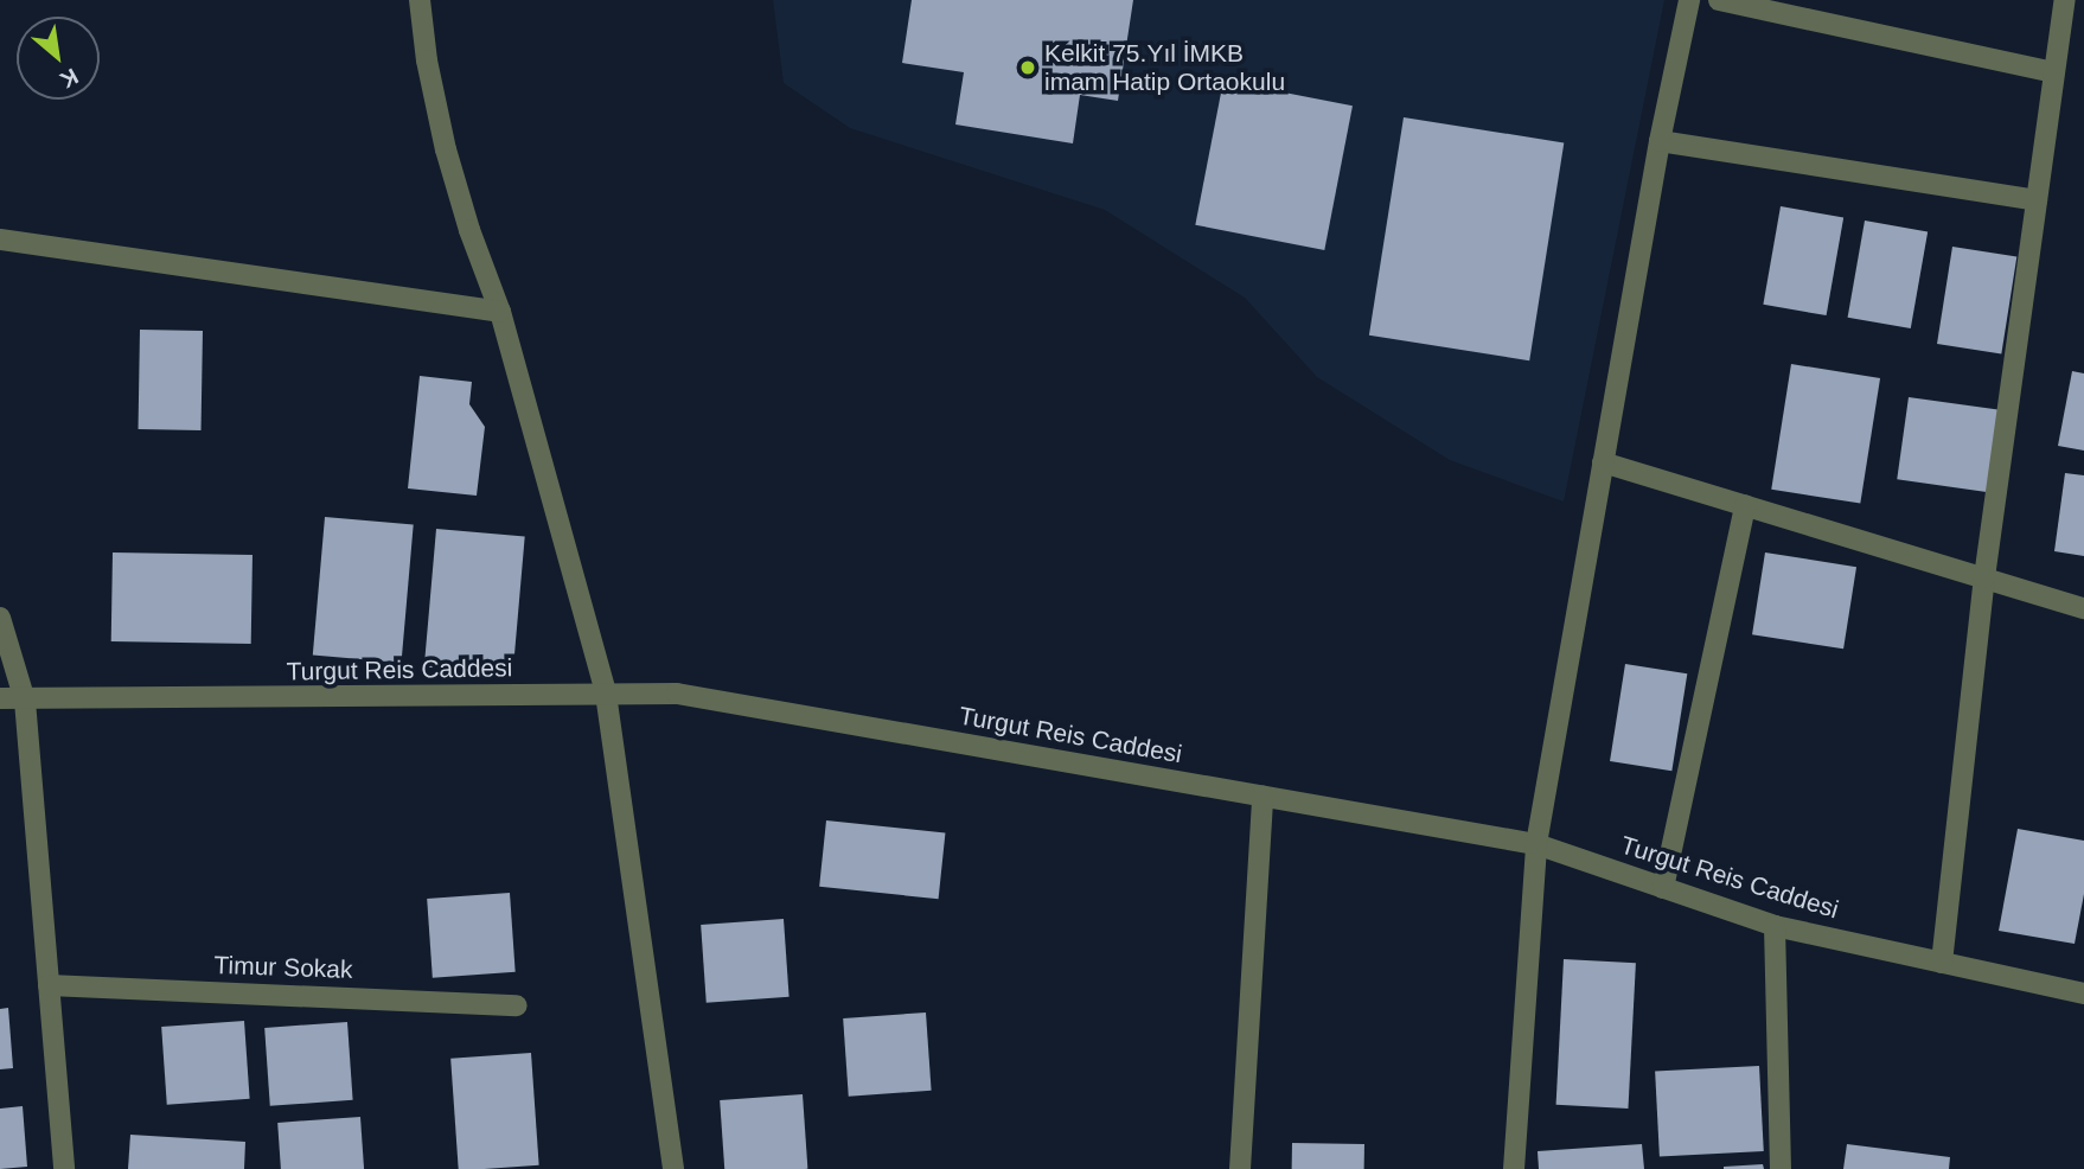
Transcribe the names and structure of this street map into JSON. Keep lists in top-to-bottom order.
{
  "streets": {
    "street": ["Turgut Reis Caddesi", "Timur Sokak"]
  },
  "places": ["Kelkit 75.Yıl İMKB imam Hatip Ortaokulu"],
  "north": "bottom right"
}
